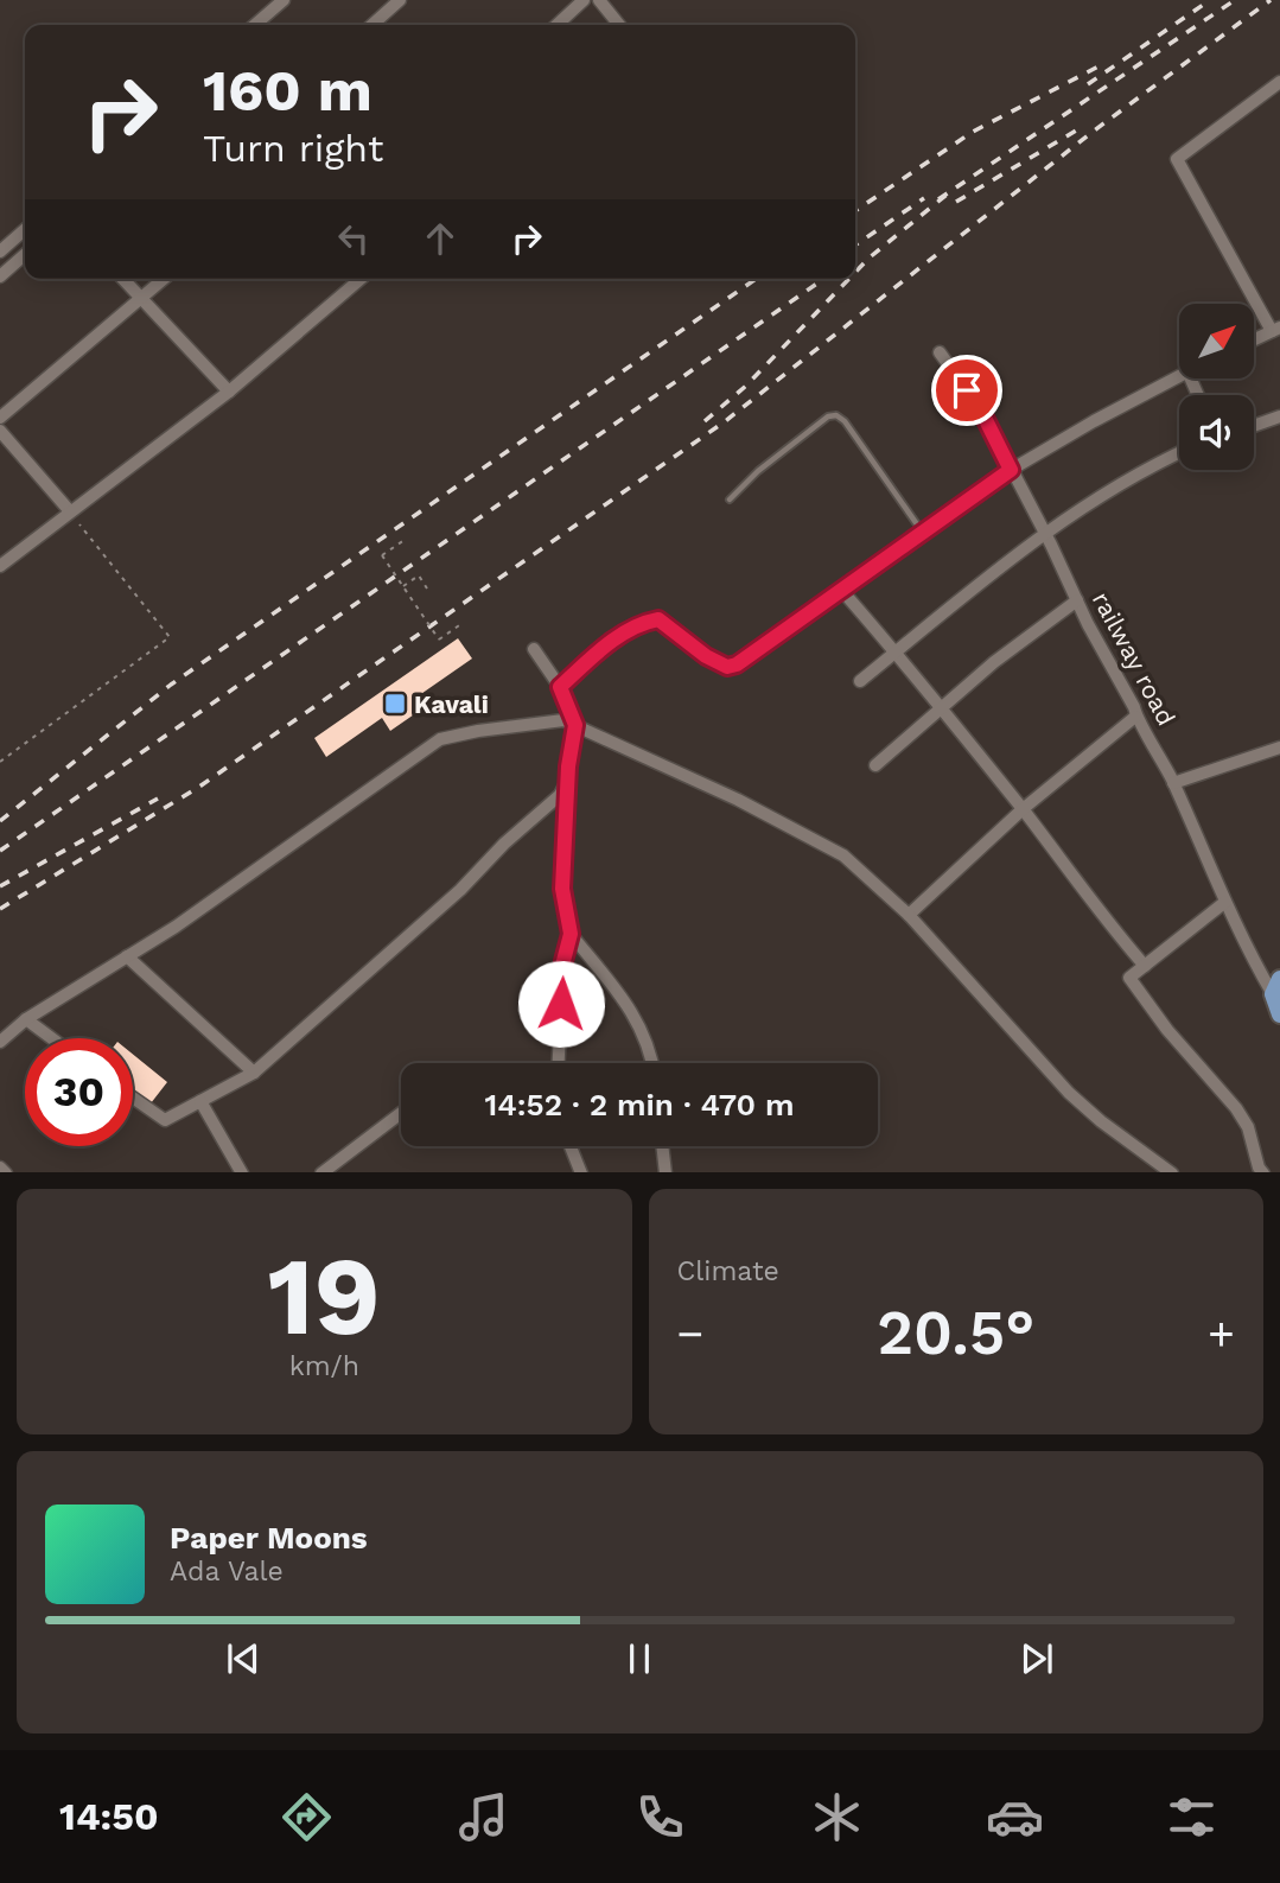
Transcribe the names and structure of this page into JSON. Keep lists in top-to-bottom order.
{
  "streets": {
    "street": ["railway road"]
  },
  "places": {
    "transit": ["Kavali"]
  },
  "north": "top right",
  "page": {
    "turn": ["160 m", "Turn right"],
    "limit": "30",
    "trip": "14:52 · 2 min · 470 m",
    "tile": [
      ["19", "km/h"],
      "Climate"
    ],
    "heat": ["−", "20.5°", "+"],
    "song": ["Paper Moons", "Ada Vale"],
    "tabs": "14:50"
  }
}
